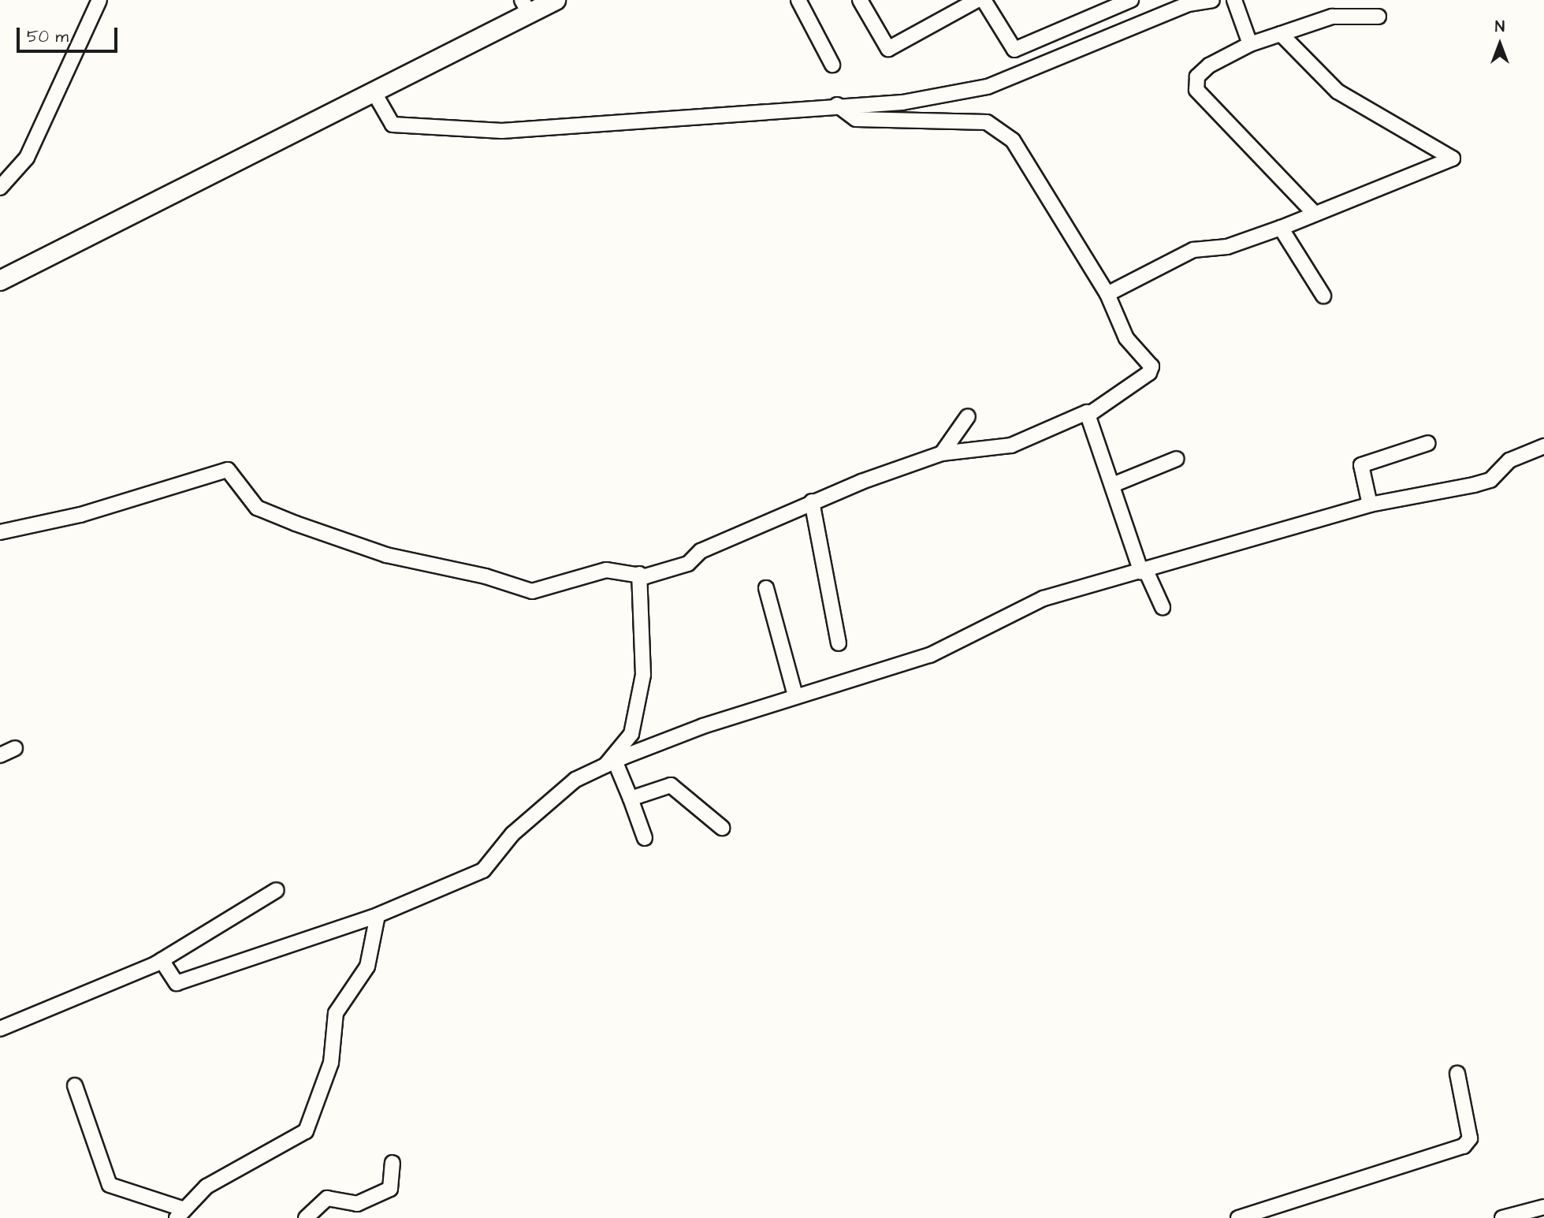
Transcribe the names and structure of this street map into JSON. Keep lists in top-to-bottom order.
{
  "scale_bar": "50 m",
  "north": "top"
}
